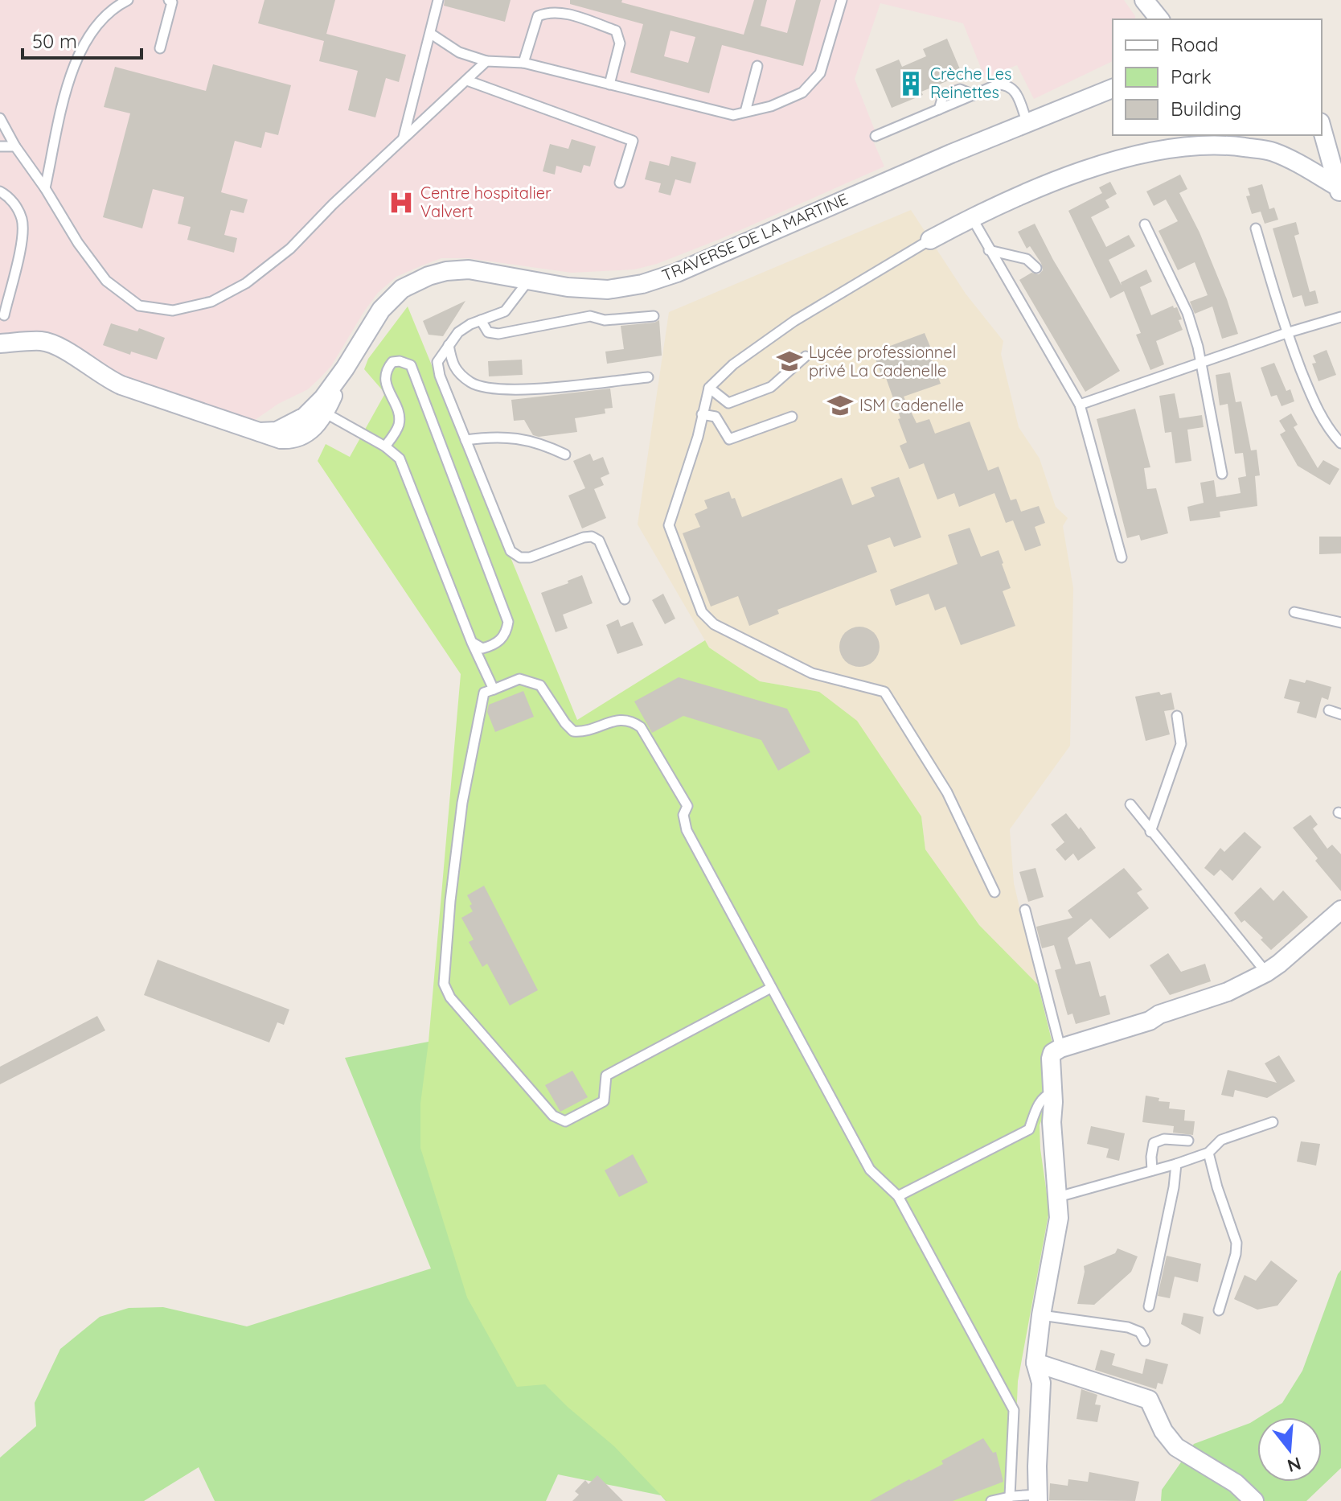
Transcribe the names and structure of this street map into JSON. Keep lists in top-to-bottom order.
{
  "streets": {
    "street": ["TRAVERSE DE LA MARTINE"]
  },
  "places": {
    "building": ["Crèche Les Reinettes"],
    "hospital": ["Centre hospitalier Valvert"],
    "school or university": ["Lycée professionnel privé La Cadenelle", "ISM Cadenelle"]
  },
  "legend": ["Road", "Park", "Building"],
  "scale_bar": "50 m",
  "north": "bottom"
}
